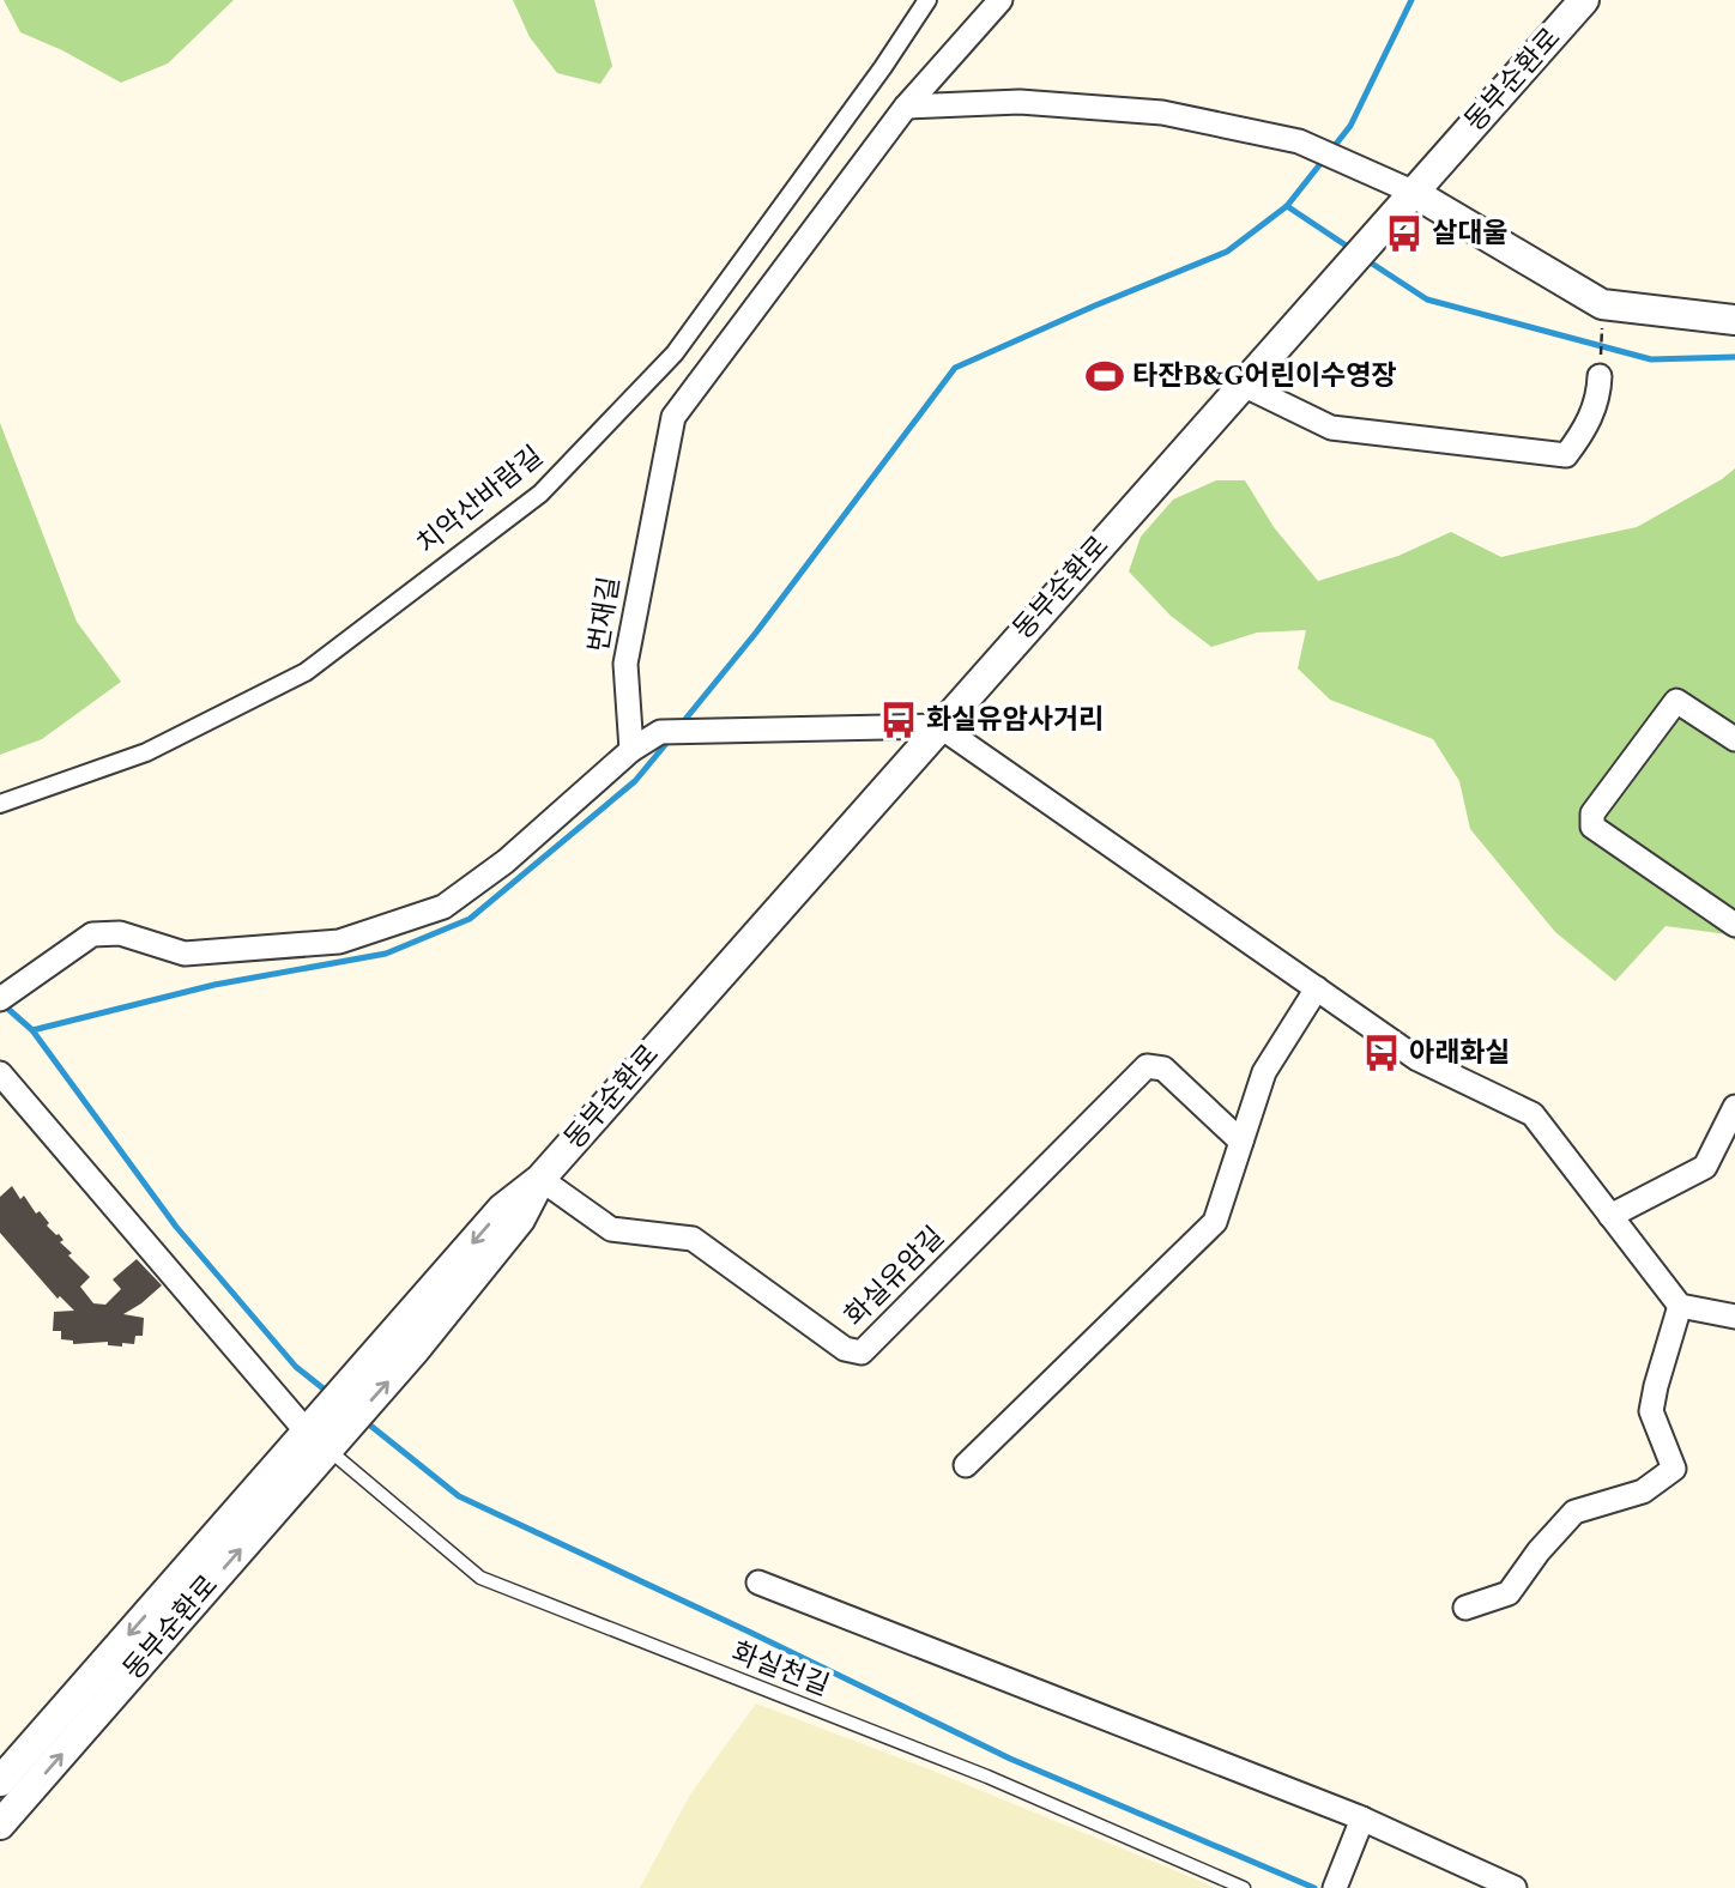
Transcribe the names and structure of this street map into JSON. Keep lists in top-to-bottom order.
{
  "streets": {
    "street": [
      "동부순환로",
      "치악산바람길",
      "번재길",
      "화실유암길"
    ],
    "lane": ["화실천길"]
  },
  "crossings": [
    ["동부순환로", "화실유암길"],
    ["동부순환로", "화실천길"]
  ],
  "places": {
    "bus stop": ["살대울", "화실유암사거리", "아래화실"],
    "sports": ["타잔B&G어린이수영장"]
  }
}
